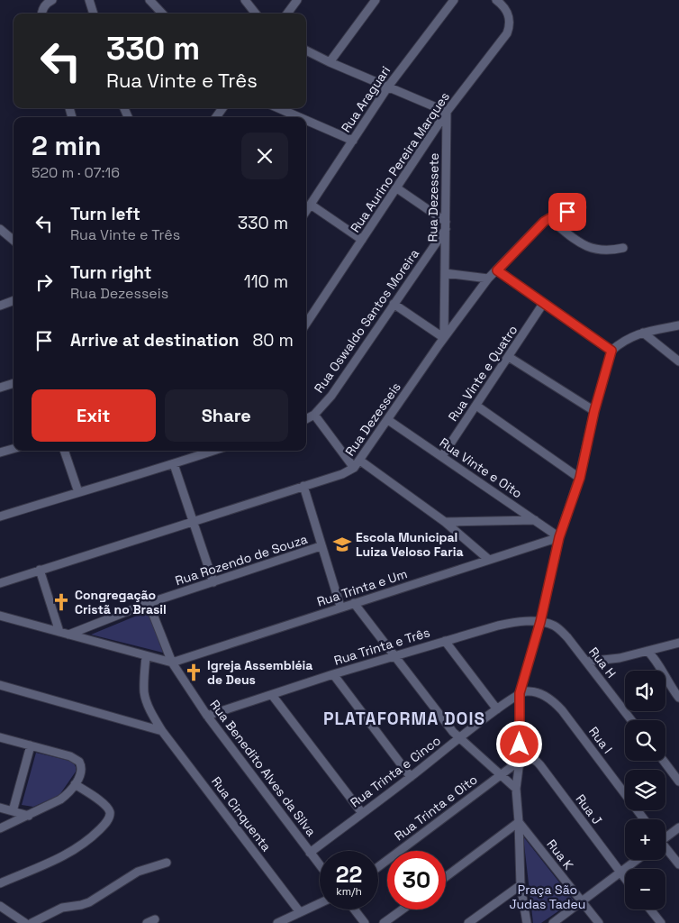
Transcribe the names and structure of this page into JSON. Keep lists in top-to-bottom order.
{
  "streets": {
    "street": [
      "Rua Araguari",
      "Rua Aurino Pereira Marques",
      "Rua Dezessete",
      "Rua Oswaldo Santos Moreira",
      "Rua Vinte e Quatro",
      "Rua Dezesseis",
      "Rua Vinte e Oito",
      "Rua Rozendo de Souza",
      "Rua Trinta e Um",
      "Rua Trinta e Três",
      "Rua H",
      "Rua I",
      "Rua Benedito Alves da Silva",
      "Rua Trinta e Cinco",
      "Rua Trinta e Oito",
      "Rua J",
      "Rua Cinquenta",
      "Rua K"
    ]
  },
  "crossings": [
    ["Rua Aurino Pereira Marques", "Rua Dezessete"],
    ["Rua Dezessete", "Rua Oswaldo Santos Moreira"],
    ["Rua Dezessete", "Rua Dezesseis"],
    ["Rua Vinte e Quatro", "Rua Vinte e Oito"],
    ["Rua Dezesseis", "Rua Vinte e Oito"],
    ["Rua Vinte e Oito", "Rua Trinta e Um"],
    ["Rua Rozendo de Souza", "Rua Benedito Alves da Silva"],
    ["Rua Trinta e Um", "Rua Benedito Alves da Silva"],
    ["Rua Trinta e Três", "Rua H"],
    ["Rua Trinta e Três", "Rua Benedito Alves da Silva"],
    ["Rua I", "Rua Trinta e Cinco"],
    ["Rua Benedito Alves da Silva", "Rua Trinta e Cinco"],
    ["Rua Trinta e Oito", "Rua J"]
  ],
  "districts": ["PLATAFORMA DOIS"],
  "parks": ["Praça São Judas Tadeu"],
  "places": {
    "school or university": ["Escola Municipal Luiza Veloso Faria"],
    "church": ["Congregação Cristã no Brasil", "Igreja Assembléia de Deus"]
  },
  "page": {
    "turn": ["330 m", "Rua Vinte e Três"],
    "heading": ["2 min", "520 m · 07:16"],
    "list": [
      {
        "name": "Turn left",
        "note": "Rua Vinte e Três",
        "value": "330 m"
      },
      {
        "name": "Turn right",
        "note": "Rua Dezesseis",
        "value": "110 m"
      },
      {
        "name": "Arrive at destination",
        "value": "80 m"
      }
    ],
    "buttons": ["Exit", "Share"],
    "map_buttons": ["+", "−"],
    "speed": "22 km/h",
    "limit": "30"
  }
}
